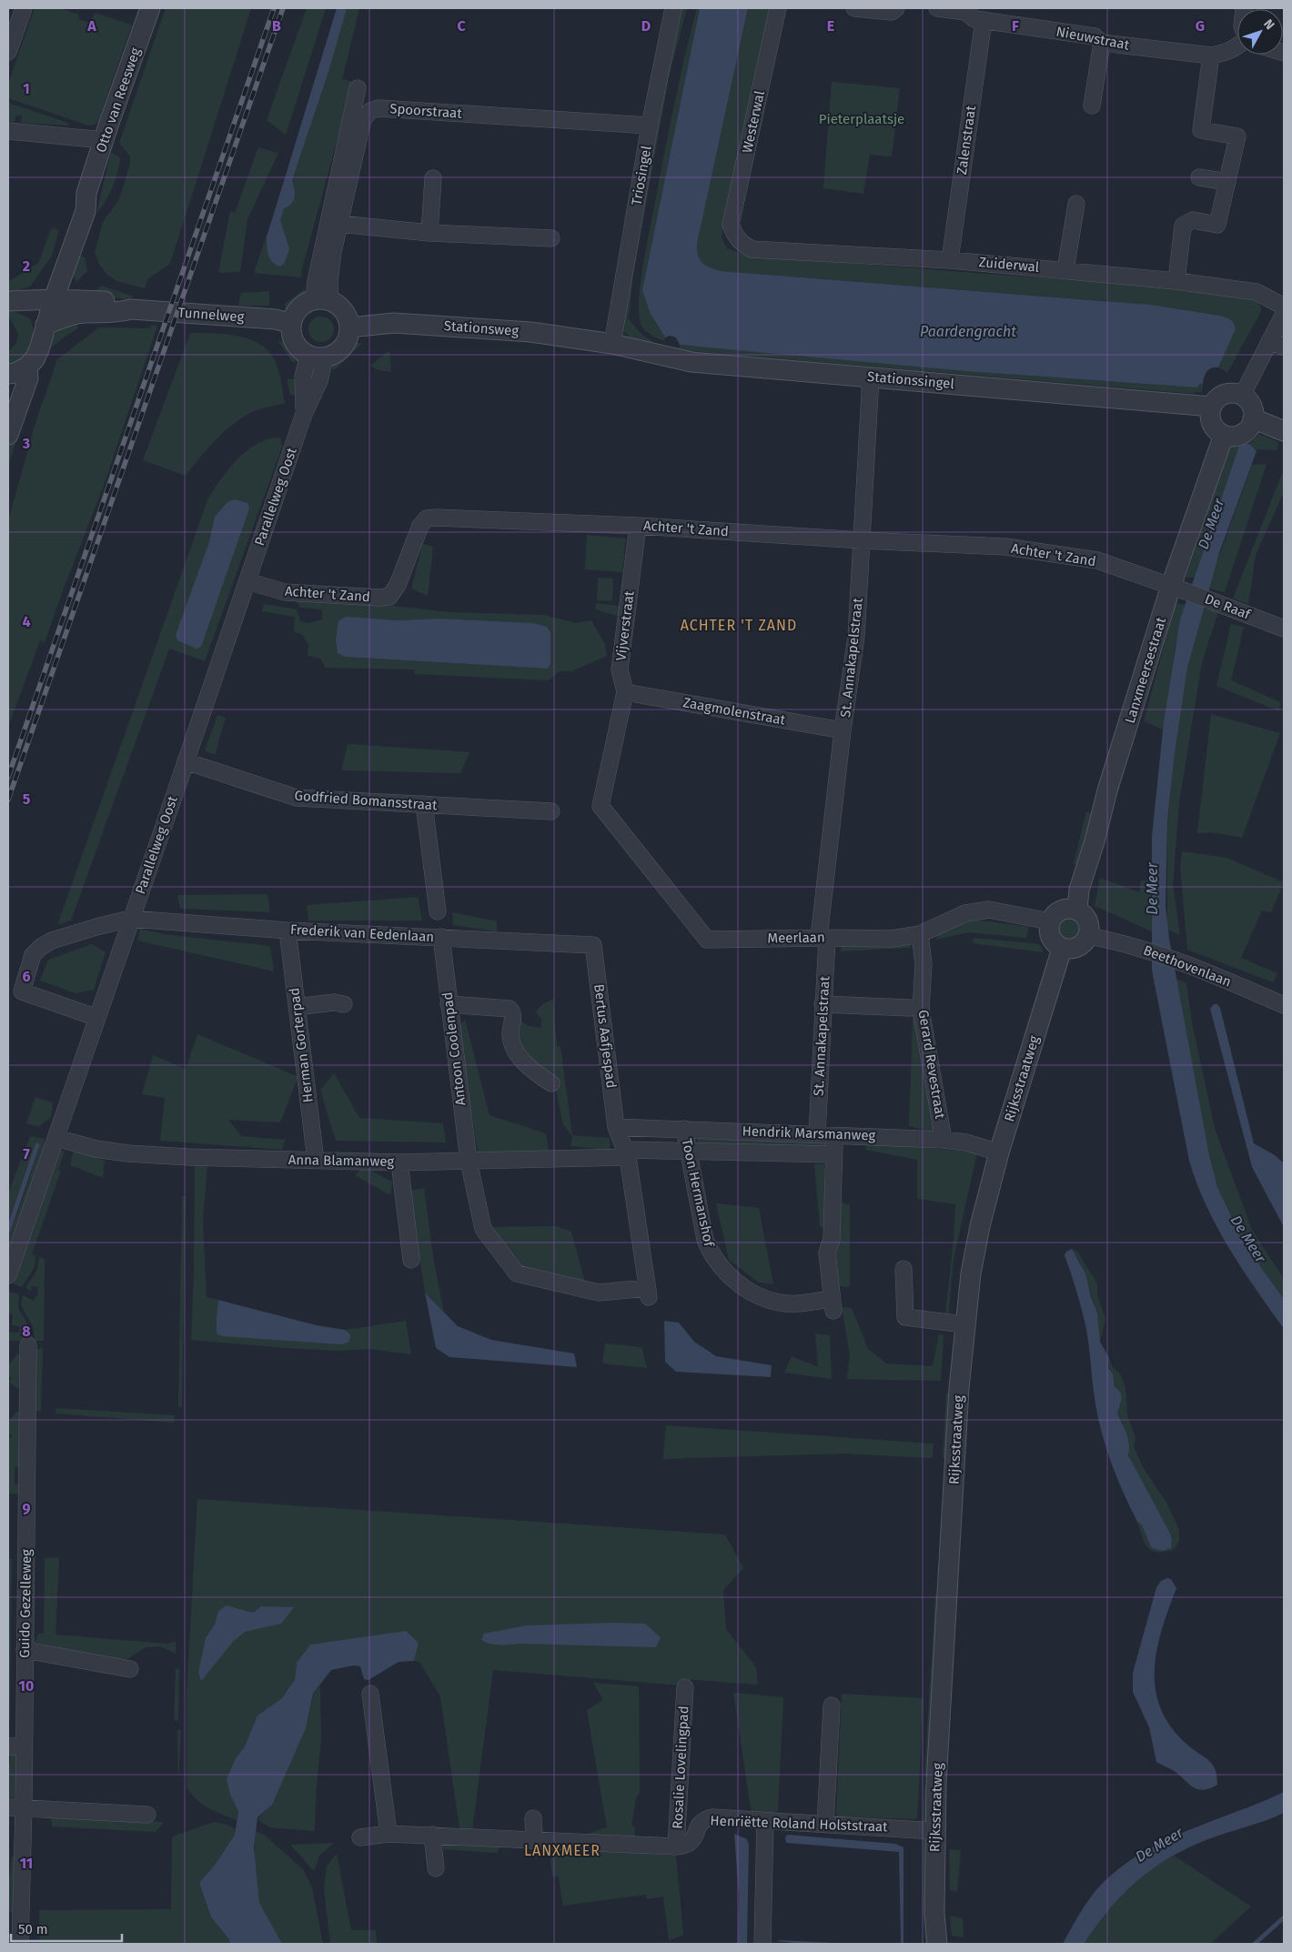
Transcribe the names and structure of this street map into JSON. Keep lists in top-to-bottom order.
{
  "streets": {
    "street": [
      "Nieuwstraat",
      "Otto van Reesweg",
      "Spoorstraat",
      "Westerwal",
      "Zalenstraat",
      "Triosingel",
      "Zuiderwal",
      "Tunnelweg",
      "Stationsweg",
      "Stationssingel",
      "Parallelweg Oost",
      "Achter 't Zand",
      "De Raaf",
      "Vijverstraat",
      "St. Annakapelstraat",
      "Lanxmeersestraat",
      "Zaagmolenstraat",
      "Godfried Bomansstraat",
      "Frederik van Eedenlaan",
      "Meerlaan",
      "Beethovenlaan",
      "Bertus Aafjespad",
      "Herman Gorterpad",
      "Antoon Coolenpad",
      "Gerard Revestraat",
      "Rijksstraatweg",
      "Hendrik Marsmanweg",
      "Anna Blamanweg",
      "Toon Hermanshof",
      "Guido Gezelleweg",
      "Rosalie Lovelingpad",
      "Henriëtte Roland Holststraat"
    ]
  },
  "crossings": [
    ["Nieuwstraat", "Zalenstraat"],
    ["Otto van Reesweg", "Tunnelweg"],
    ["Spoorstraat", "Triosingel"],
    ["Spoorstraat", "Tunnelweg"],
    ["Spoorstraat", "Stationsweg"],
    ["Spoorstraat", "Parallelweg Oost"],
    ["Westerwal", "Zuiderwal"],
    ["Zalenstraat", "Zuiderwal"],
    ["Triosingel", "Stationsweg"],
    ["Triosingel", "Stationssingel"],
    ["Tunnelweg", "Stationsweg"],
    ["Tunnelweg", "Parallelweg Oost"],
    ["Stationsweg", "Stationssingel"],
    ["Stationsweg", "Parallelweg Oost"],
    ["Stationssingel", "St. Annakapelstraat"],
    ["Stationssingel", "Lanxmeersestraat"],
    ["Parallelweg Oost", "Achter 't Zand"],
    ["Parallelweg Oost", "Godfried Bomansstraat"],
    ["Parallelweg Oost", "Frederik van Eedenlaan"],
    ["Parallelweg Oost", "Anna Blamanweg"],
    ["Achter 't Zand", "De Raaf"],
    ["Achter 't Zand", "Vijverstraat"],
    ["Achter 't Zand", "St. Annakapelstraat"],
    ["Achter 't Zand", "Lanxmeersestraat"],
    ["De Raaf", "Lanxmeersestraat"],
    ["Vijverstraat", "Zaagmolenstraat"],
    ["Vijverstraat", "Meerlaan"],
    ["St. Annakapelstraat", "Zaagmolenstraat"],
    ["St. Annakapelstraat", "Meerlaan"],
    ["St. Annakapelstraat", "Hendrik Marsmanweg"],
    ["Lanxmeersestraat", "Meerlaan"],
    ["Lanxmeersestraat", "Beethovenlaan"],
    ["Lanxmeersestraat", "Rijksstraatweg"],
    ["Frederik van Eedenlaan", "Bertus Aafjespad"],
    ["Frederik van Eedenlaan", "Herman Gorterpad"],
    ["Frederik van Eedenlaan", "Antoon Coolenpad"],
    ["Meerlaan", "Beethovenlaan"],
    ["Meerlaan", "Gerard Revestraat"],
    ["Meerlaan", "Rijksstraatweg"],
    ["Beethovenlaan", "Rijksstraatweg"],
    ["Bertus Aafjespad", "Antoon Coolenpad"],
    ["Bertus Aafjespad", "Hendrik Marsmanweg"],
    ["Bertus Aafjespad", "Anna Blamanweg"],
    ["Herman Gorterpad", "Anna Blamanweg"],
    ["Antoon Coolenpad", "Anna Blamanweg"],
    ["Gerard Revestraat", "Hendrik Marsmanweg"],
    ["Rijksstraatweg", "Hendrik Marsmanweg"],
    ["Rijksstraatweg", "Henriëtte Roland Holststraat"],
    ["Hendrik Marsmanweg", "Anna Blamanweg"],
    ["Hendrik Marsmanweg", "Toon Hermanshof"],
    ["Rosalie Lovelingpad", "Henriëtte Roland Holststraat"]
  ],
  "districts": ["ACHTER 'T ZAND", "LANXMEER"],
  "water": ["Paardengracht", "De Meer"],
  "parks": ["Pieterplaatsje"],
  "scale_bar": "50 m",
  "north": "top right",
  "grid": {
    "columns": [
      "A",
      "B",
      "C",
      "D",
      "E",
      "F",
      "G"
    ],
    "rows": [
      "1",
      "2",
      "3",
      "4",
      "5",
      "6",
      "7",
      "8",
      "9",
      "10",
      "11"
    ]
  }
}
